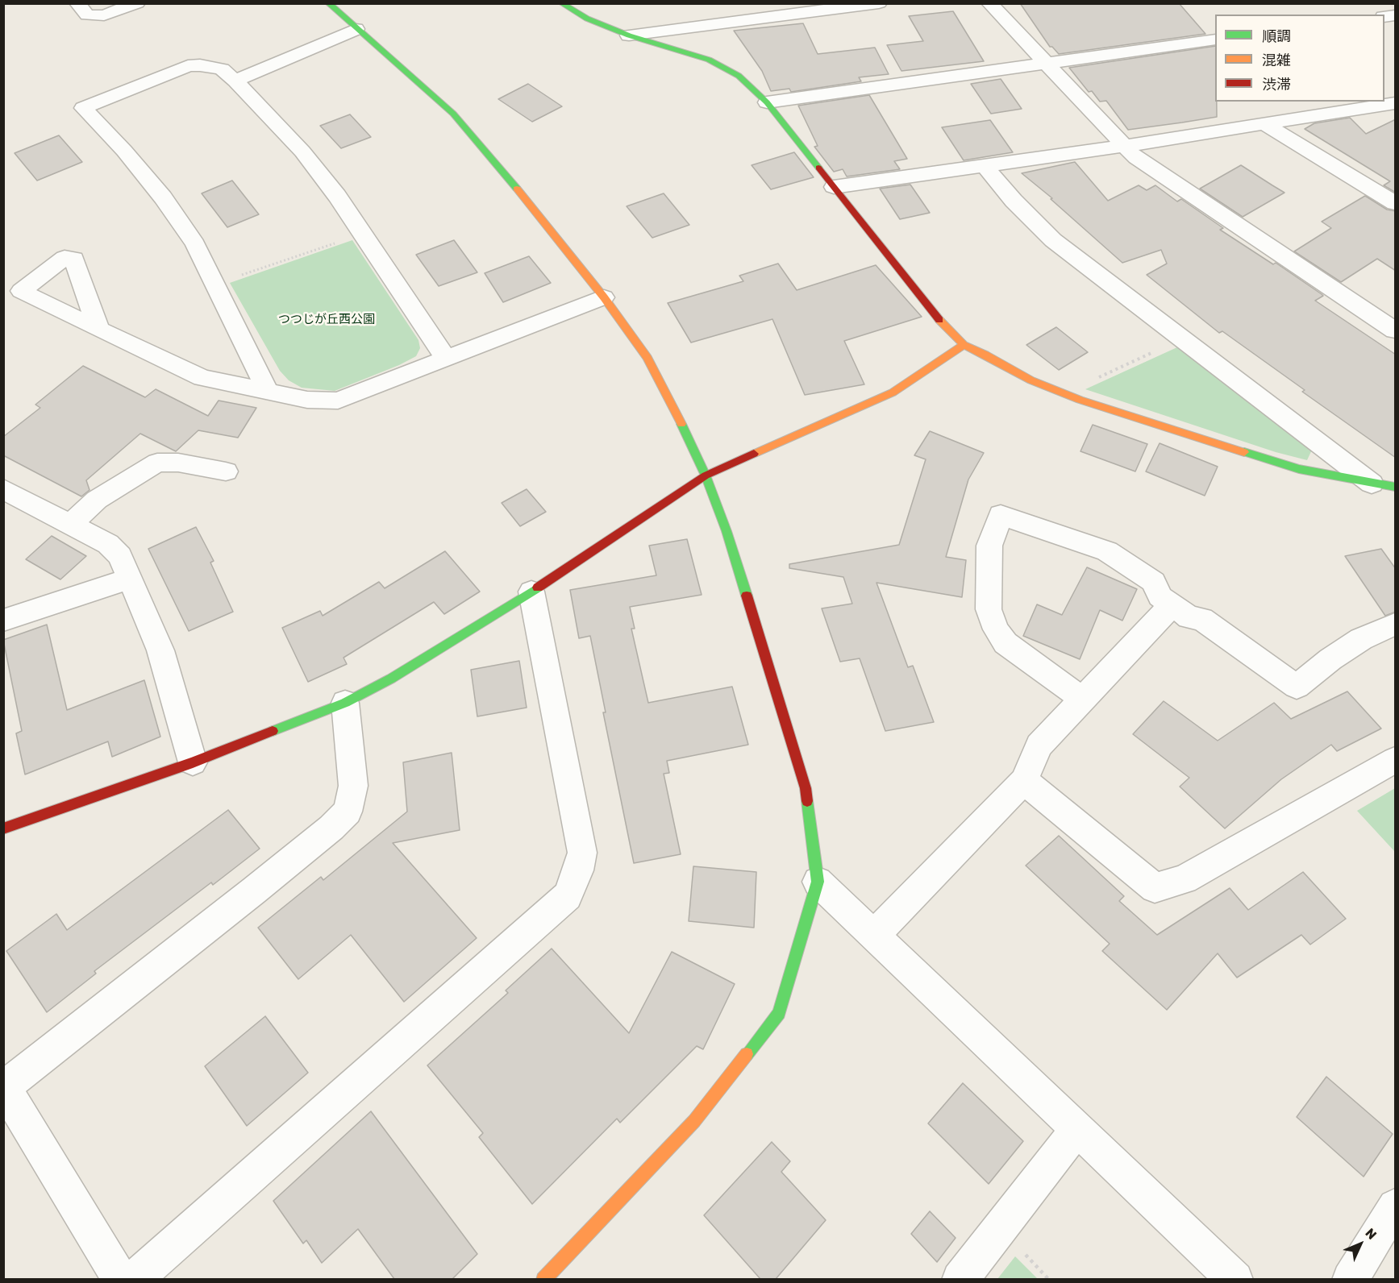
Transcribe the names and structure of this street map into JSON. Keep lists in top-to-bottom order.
{
  "parks": ["つつじが丘西公園"],
  "legend": ["順調", "混雑", "渋滞"],
  "north": "top right"
}
